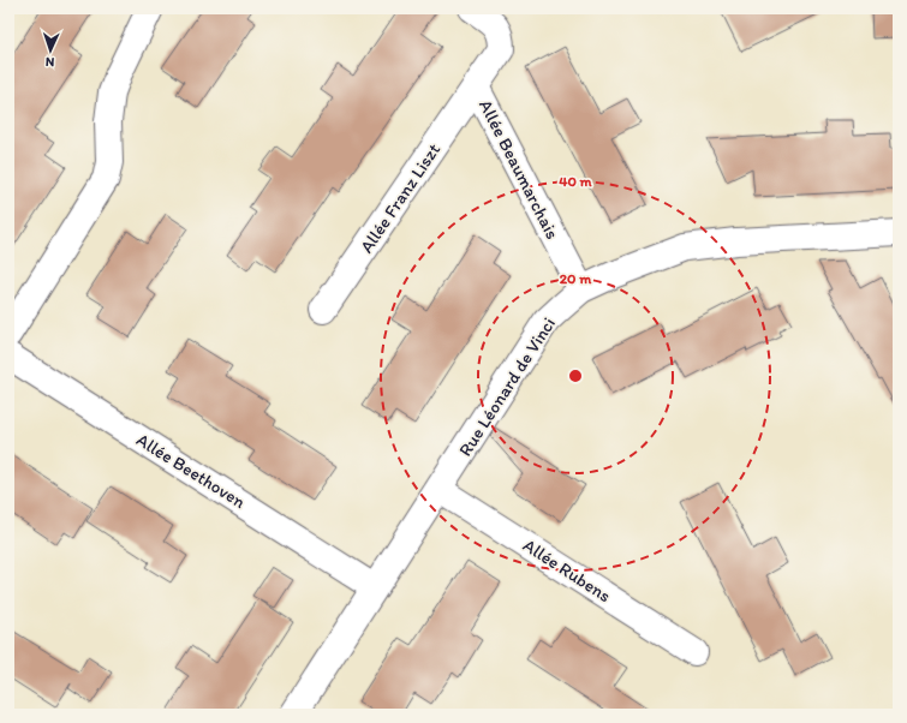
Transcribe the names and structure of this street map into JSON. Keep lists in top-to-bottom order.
{
  "streets": {
    "street": [
      "Allée Beaumarchais",
      "Allée Franz Liszt",
      "Rue Léonard de Vinci",
      "Allée Beethoven",
      "Allée Rubens"
    ]
  },
  "crossings": [
    ["Allée Beaumarchais", "Allée Franz Liszt"],
    ["Allée Beaumarchais", "Rue Léonard de Vinci"],
    ["Rue Léonard de Vinci", "Allée Beethoven"],
    ["Rue Léonard de Vinci", "Allée Rubens"]
  ],
  "north": "bottom",
  "rings": ["40 m", "20 m"]
}
